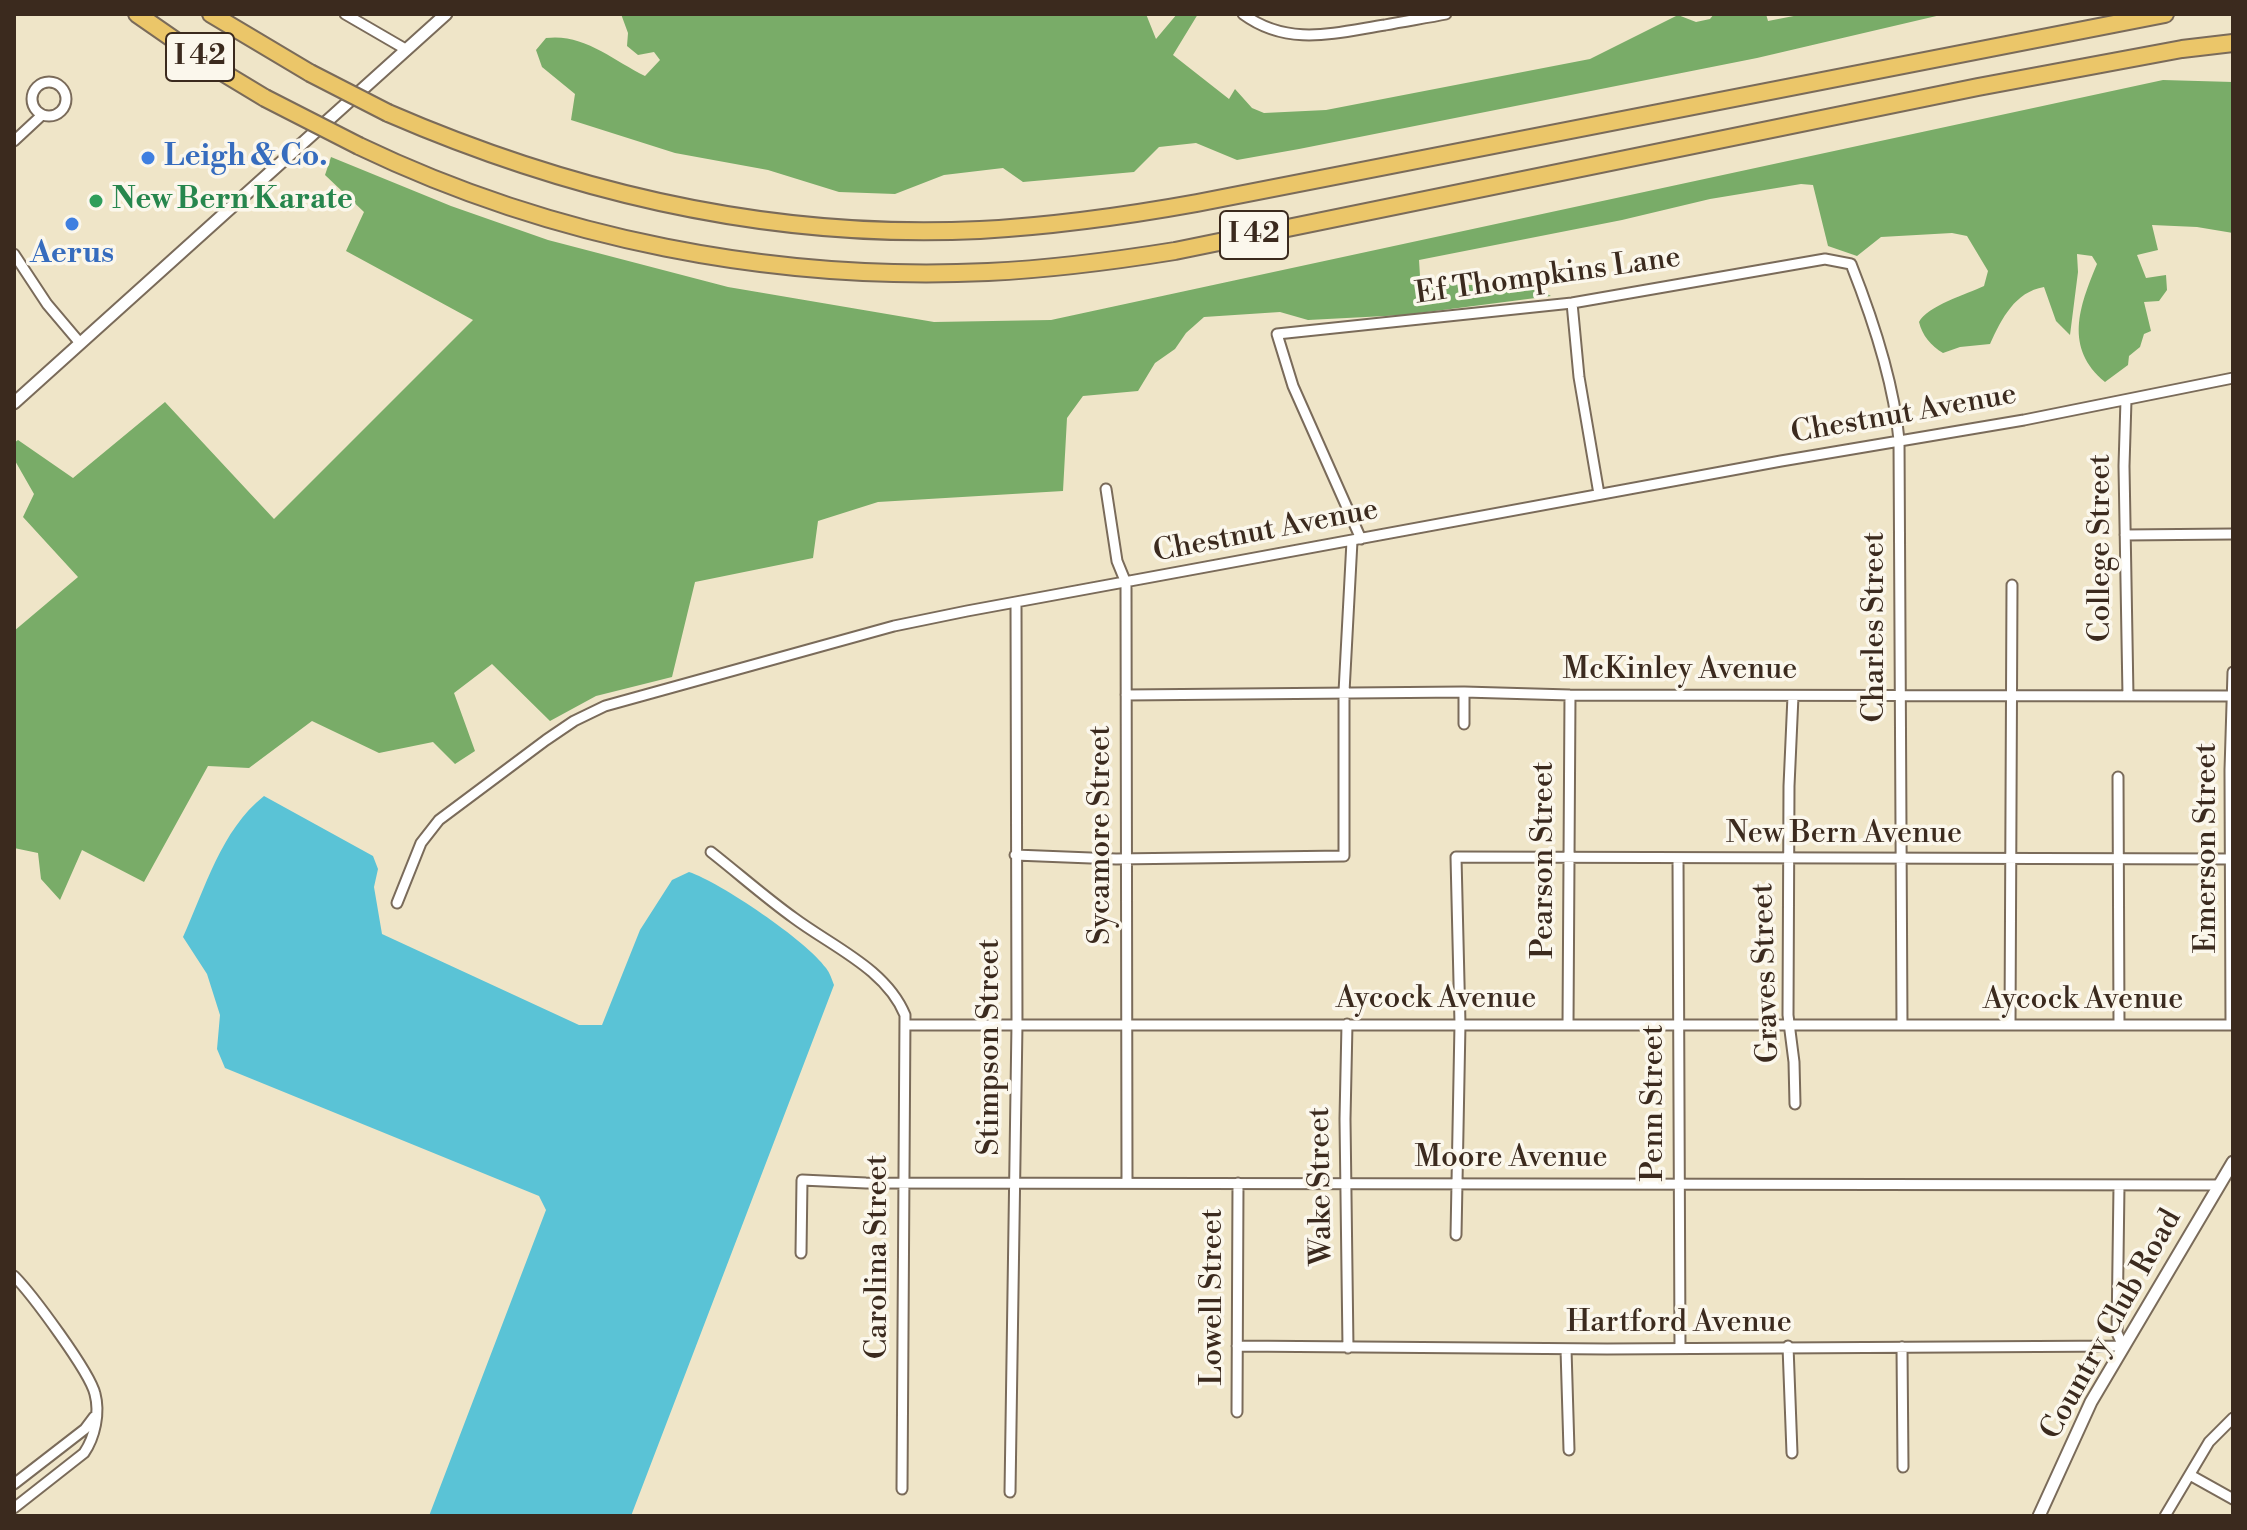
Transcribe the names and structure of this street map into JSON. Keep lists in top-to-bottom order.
{
  "streets": {
    "highway": ["I 42"],
    "street": [
      "Ef Thompkins Lane",
      "Chestnut Avenue",
      "College Street",
      "Charles Street",
      "McKinley Avenue",
      "Sycamore Street",
      "New Bern Avenue",
      "Emerson Street",
      "Pearson Street",
      "Graves Street",
      "Aycock Avenue",
      "Stimpson Street",
      "Penn Street",
      "Moore Avenue",
      "Wake Street",
      "Carolina Street",
      "Lowell Street",
      "Hartford Avenue",
      "Country Club Road"
    ]
  },
  "crossings": [
    ["Ef Thompkins Lane", "Chestnut Avenue"],
    ["Ef Thompkins Lane", "Charles Street"],
    ["Chestnut Avenue", "College Street"],
    ["Chestnut Avenue", "Charles Street"],
    ["Chestnut Avenue", "Sycamore Street"],
    ["Chestnut Avenue", "Stimpson Street"],
    ["College Street", "McKinley Avenue"],
    ["Charles Street", "McKinley Avenue"],
    ["Charles Street", "New Bern Avenue"],
    ["Charles Street", "Aycock Avenue"],
    ["McKinley Avenue", "Sycamore Street"],
    ["McKinley Avenue", "Emerson Street"],
    ["McKinley Avenue", "Pearson Street"],
    ["McKinley Avenue", "Graves Street"],
    ["Sycamore Street", "Aycock Avenue"],
    ["Sycamore Street", "Moore Avenue"],
    ["New Bern Avenue", "Emerson Street"],
    ["New Bern Avenue", "Pearson Street"],
    ["New Bern Avenue", "Graves Street"],
    ["New Bern Avenue", "Aycock Avenue"],
    ["New Bern Avenue", "Penn Street"],
    ["Emerson Street", "Aycock Avenue"],
    ["Pearson Street", "Aycock Avenue"],
    ["Graves Street", "Aycock Avenue"],
    ["Aycock Avenue", "Stimpson Street"],
    ["Aycock Avenue", "Penn Street"],
    ["Aycock Avenue", "Wake Street"],
    ["Aycock Avenue", "Carolina Street"],
    ["Stimpson Street", "Moore Avenue"],
    ["Penn Street", "Moore Avenue"],
    ["Penn Street", "Hartford Avenue"],
    ["Moore Avenue", "Wake Street"],
    ["Moore Avenue", "Carolina Street"],
    ["Moore Avenue", "Lowell Street"],
    ["Moore Avenue", "Country Club Road"],
    ["Wake Street", "Hartford Avenue"],
    ["Lowell Street", "Hartford Avenue"],
    ["Hartford Avenue", "Country Club Road"]
  ],
  "places": ["Leigh & Co.", "New Bern Karate", "Aerus"]
}
